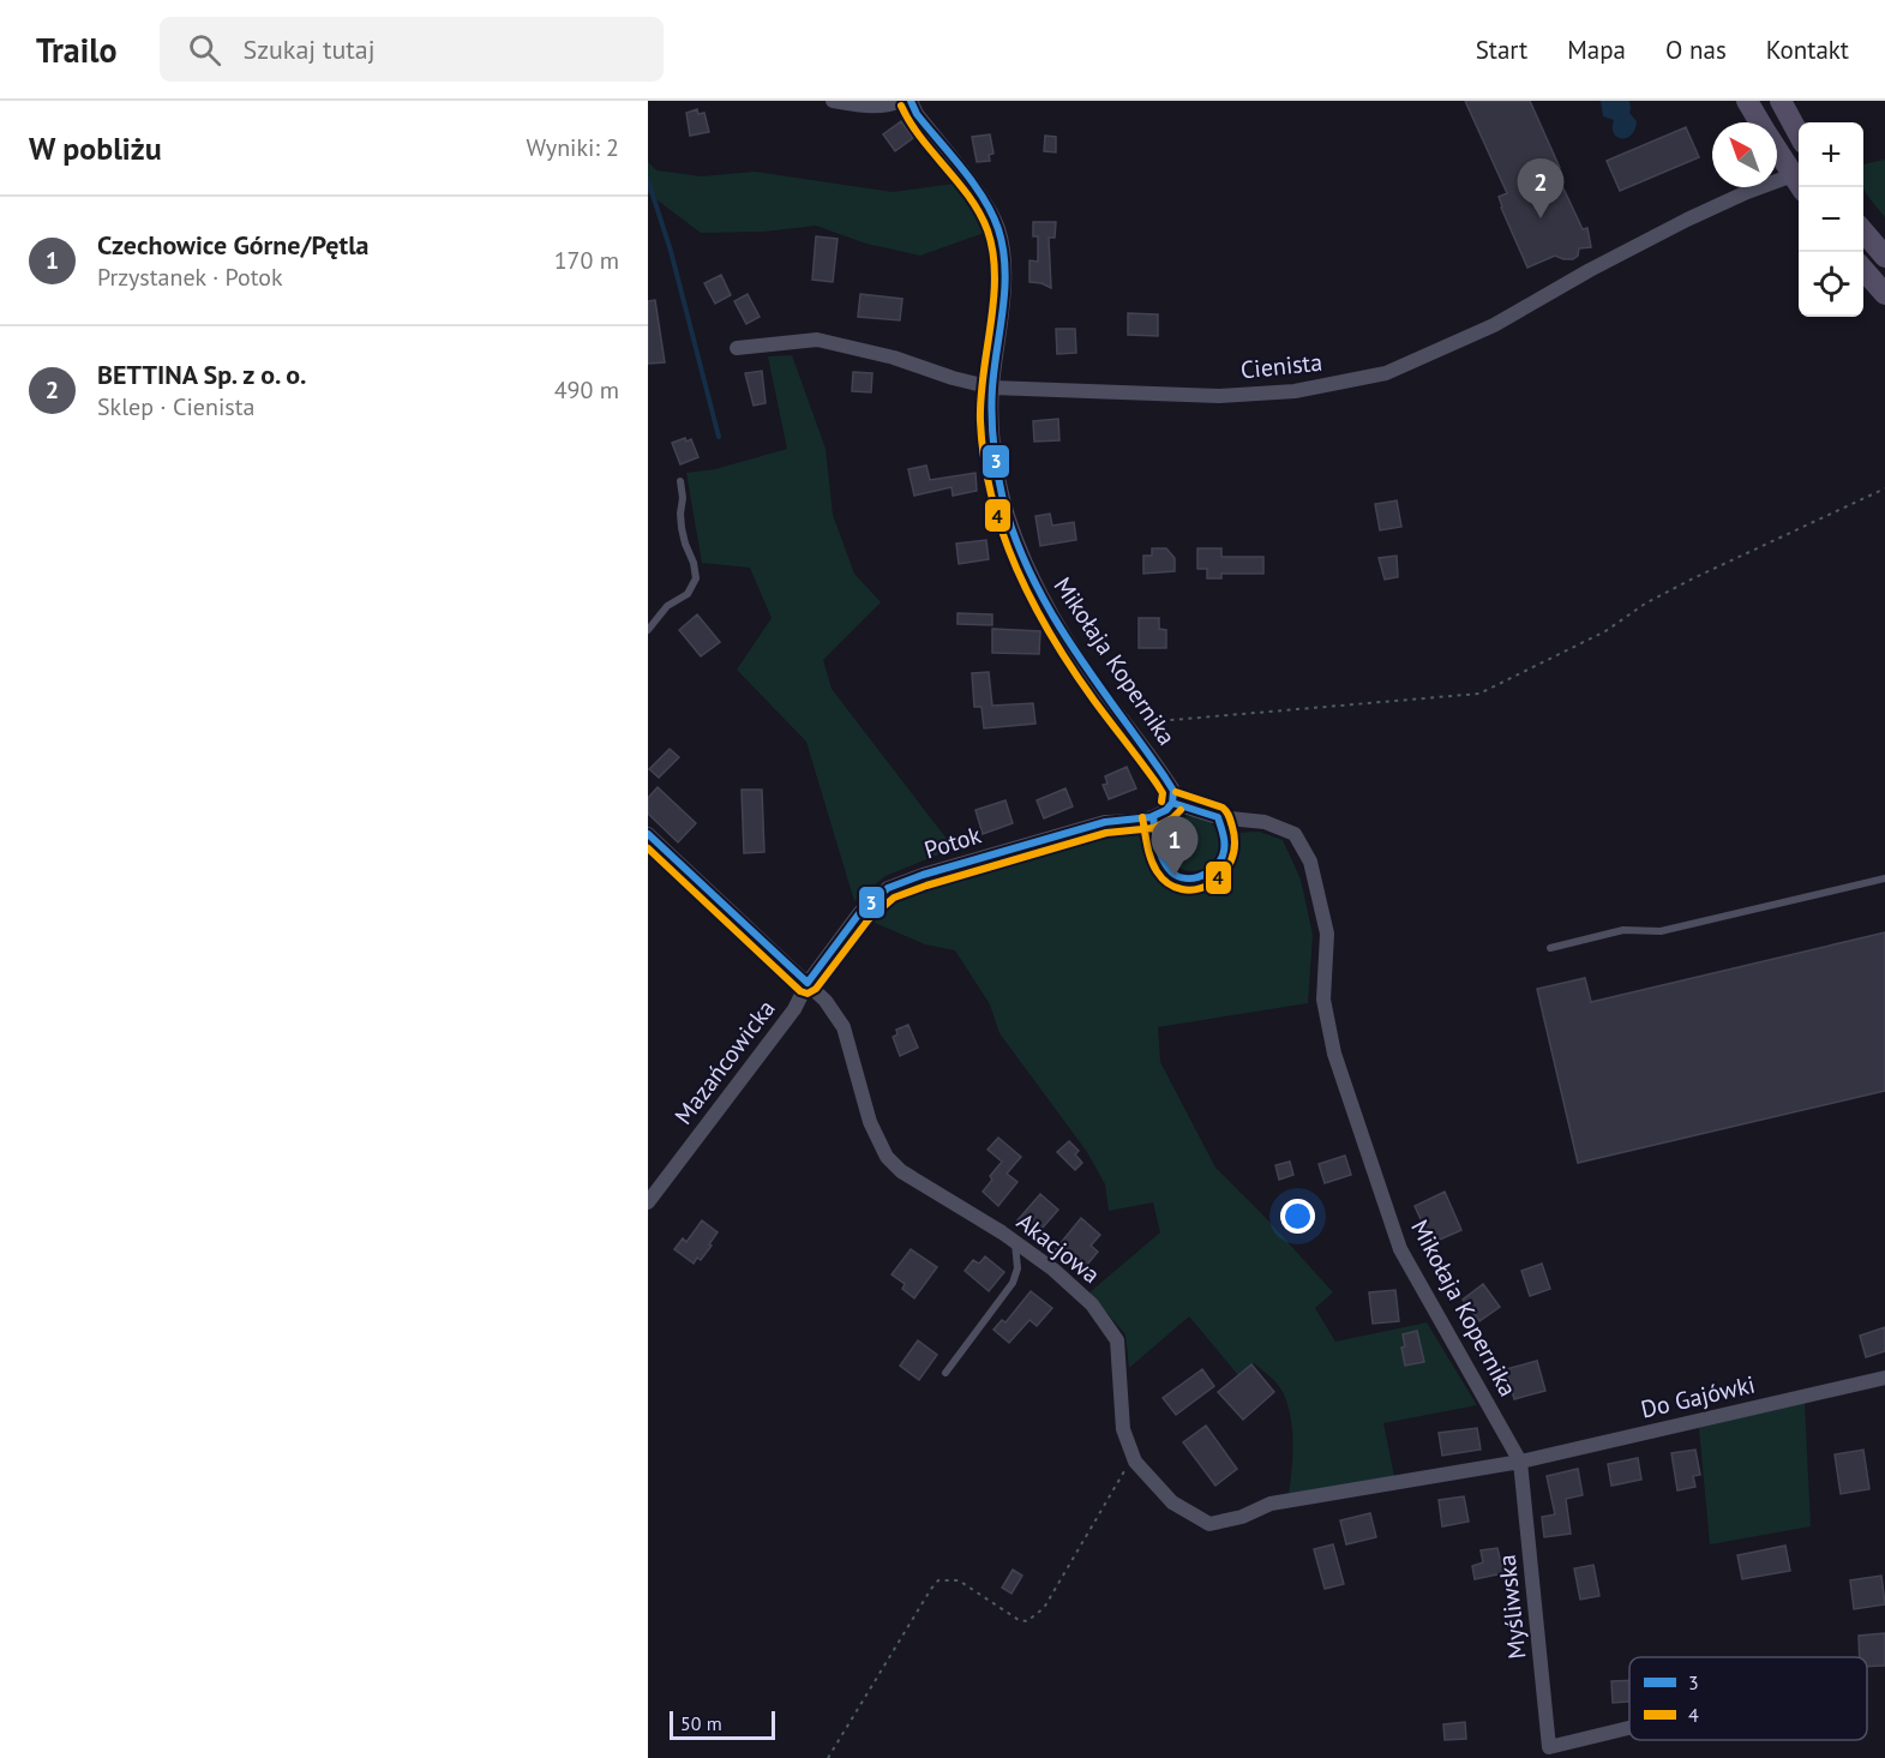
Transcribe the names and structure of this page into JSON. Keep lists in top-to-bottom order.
{
  "streets": {
    "street": [
      "Cienista",
      "Mikołaja Kopernika",
      "Potok",
      "Mazańcowicka",
      "Akacjowa",
      "Do Gajówki",
      "Myśliwska"
    ]
  },
  "crossings": [
    ["Cienista", "Mikołaja Kopernika"],
    ["Mikołaja Kopernika", "Potok"],
    ["Mikołaja Kopernika", "Akacjowa"],
    ["Mikołaja Kopernika", "Do Gajówki"],
    ["Mikołaja Kopernika", "Myśliwska"],
    ["Potok", "Mazańcowicka"],
    ["Potok", "Akacjowa"],
    ["Mazańcowicka", "Akacjowa"],
    ["Akacjowa", "Do Gajówki"],
    ["Akacjowa", "Myśliwska"],
    ["Do Gajówki", "Myśliwska"]
  ],
  "lines": ["transit line 3", "transit line 4"],
  "legend": ["3", "4"],
  "scale_bar": "50 m",
  "north": "top left",
  "page": {
    "header": "Trailo",
    "search": "Szukaj tutaj",
    "nav": [
      "Start",
      "Mapa",
      "O nas",
      "Kontakt"
    ],
    "heading": ["W pobliżu", "Wyniki: 2"],
    "map_buttons": ["+", "−"],
    "pins": ["2", "1"],
    "list": [
      {
        "mark": "1",
        "name": "Czechowice Górne/Pętla",
        "note": "Przystanek · Potok",
        "value": "170 m"
      },
      {
        "mark": "2",
        "name": "BETTINA Sp. z o. o.",
        "note": "Sklep · Cienista",
        "value": "490 m"
      }
    ],
    "scale": "50 m"
  }
}
